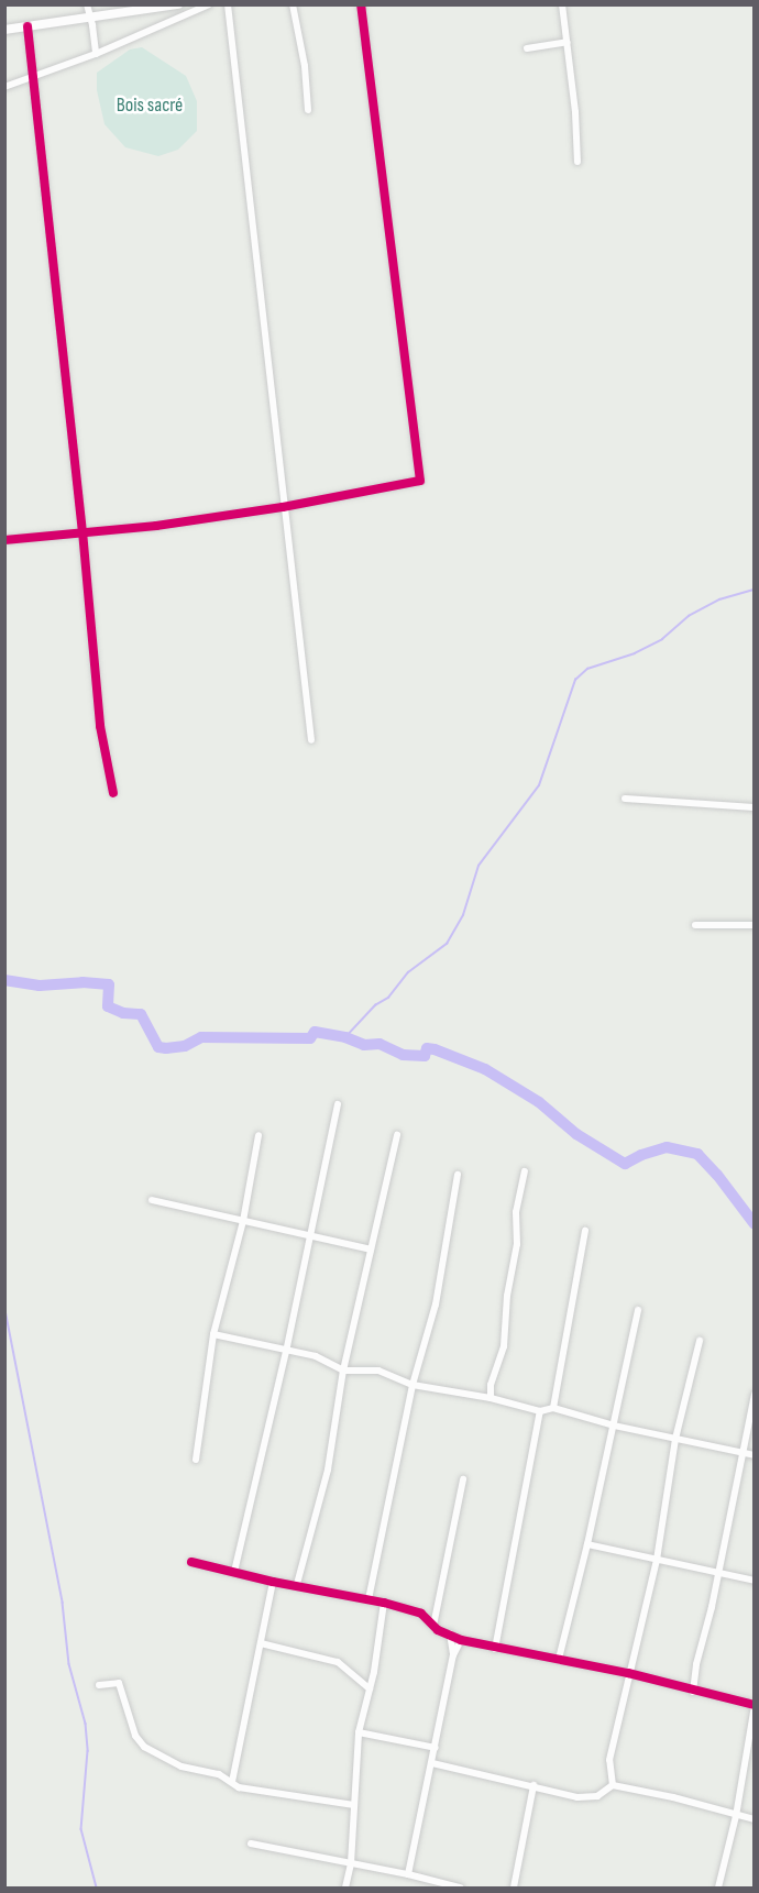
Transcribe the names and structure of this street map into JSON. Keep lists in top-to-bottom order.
{
  "parks": ["Bois sacré"]
}
